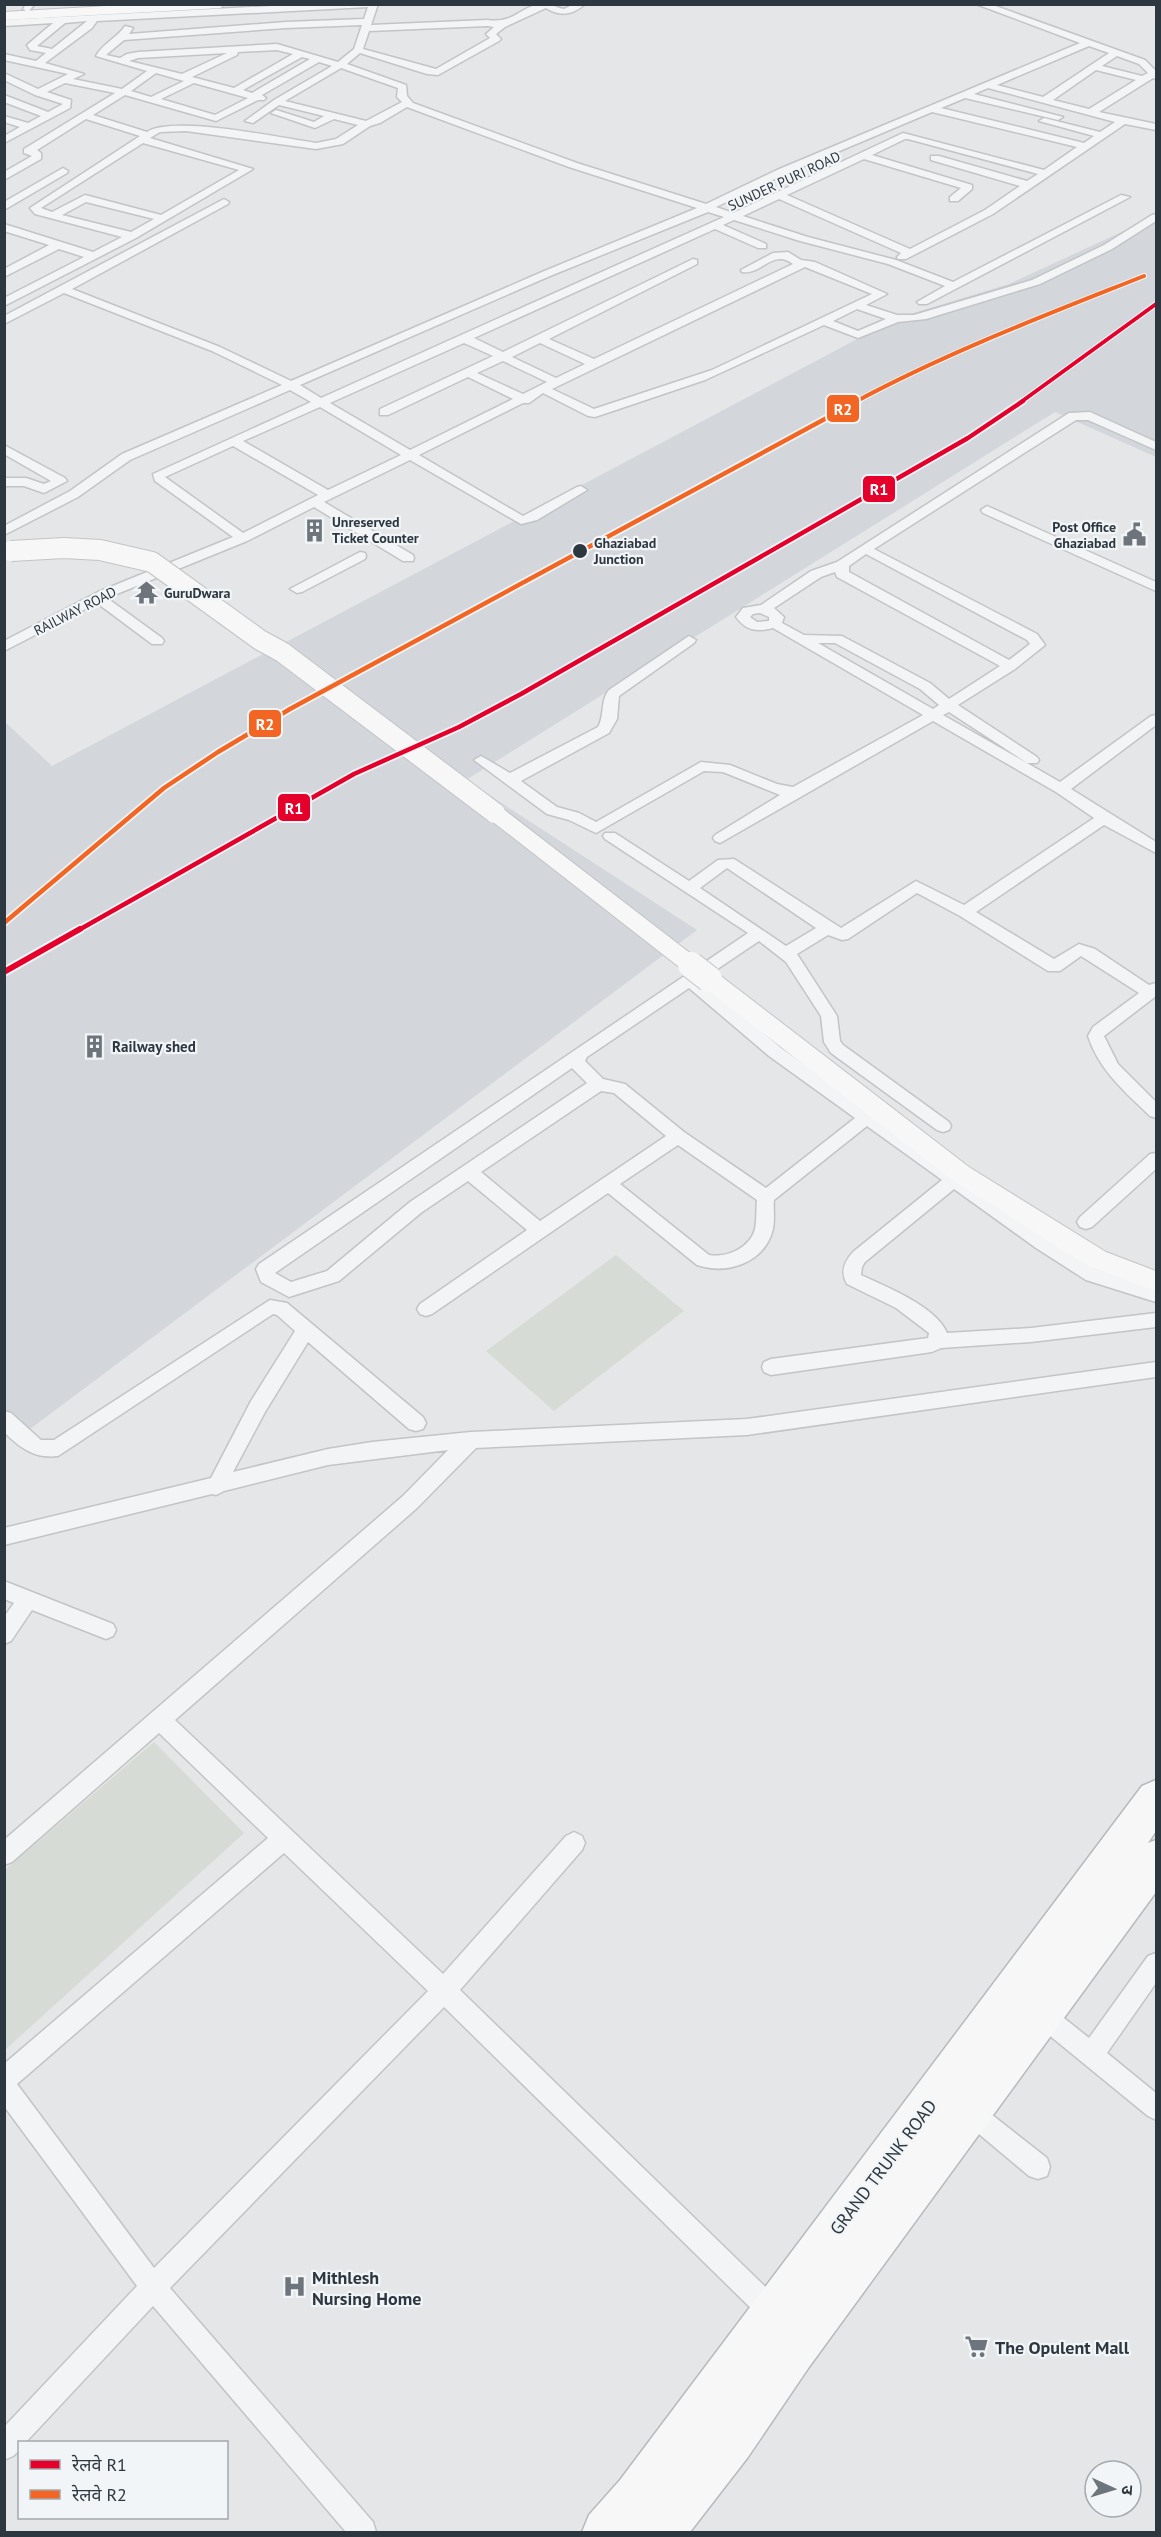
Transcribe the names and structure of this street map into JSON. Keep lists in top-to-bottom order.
{
  "streets": {
    "highway": ["GRAND TRUNK ROAD"],
    "street": ["SUNDER PURI ROAD", "RAILWAY ROAD"]
  },
  "places": {
    "building": ["Unreserved Ticket Counter", "Railway shed"],
    "public building": ["Post Office Ghaziabad"],
    "other": ["Ghaziabad Junction"],
    "temple": ["GuruDwara"],
    "hospital": ["Mithlesh Nursing Home"],
    "supermarket": ["The Opulent Mall"]
  },
  "lines": ["rail line R2", "rail line R1"],
  "legend": ["रेलवे R1", "रेलवे R2"],
  "north": "right"
}
